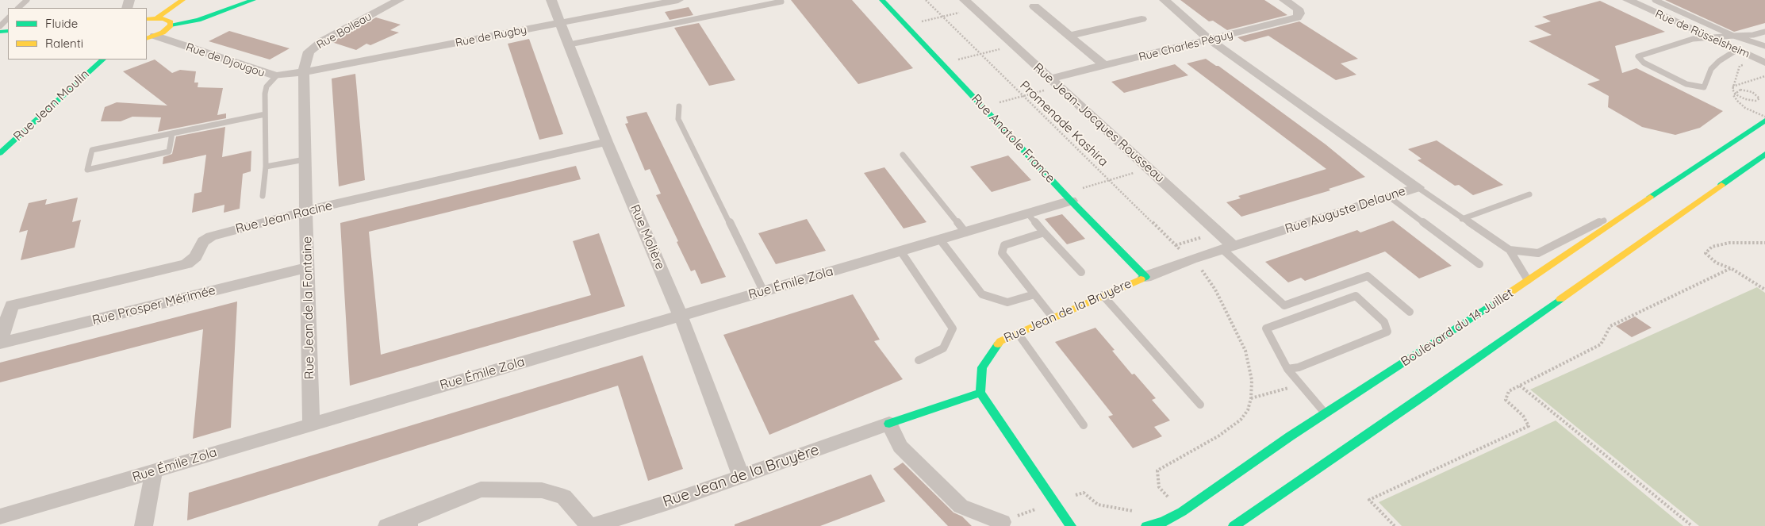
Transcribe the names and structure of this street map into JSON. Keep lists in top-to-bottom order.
{
  "streets": {
    "main road": [
      "Rue Jean Moulin",
      "Rue Anatole France",
      "Rue Jean de la Bruyère",
      "Boulevard du 14 Juillet"
    ],
    "street": [
      "Rue Boileau",
      "Rue de Rüsselsheim",
      "Rue de Rugby",
      "Rue Charles Péguy",
      "Rue de Djougou",
      "Rue Jean-Jacques Rousseau",
      "Rue Auguste Delaune",
      "Rue Jean Racine",
      "Rue Molière",
      "Rue Émile Zola",
      "Rue Prosper Mérimée",
      "Rue Jean de la Fontaine"
    ],
    "path": ["Promenade Kashira"]
  },
  "crossings": [
    ["Rue Boileau", "Rue de Rugby"],
    ["Rue Boileau", "Rue de Djougou"],
    ["Rue Boileau", "Rue Jean de la Fontaine"],
    ["Rue de Rugby", "Rue de Djougou"],
    ["Rue de Rugby", "Rue Molière"],
    ["Rue de Rugby", "Rue Jean de la Fontaine"],
    ["Rue Charles Péguy", "Rue Jean-Jacques Rousseau"],
    ["Rue Charles Péguy", "Rue Auguste Delaune"],
    ["Rue de Djougou", "Rue Jean de la Fontaine"],
    ["Rue Jean-Jacques Rousseau", "Rue Auguste Delaune"],
    ["Promenade Kashira", "Rue Auguste Delaune"],
    ["Rue Anatole France", "Rue Auguste Delaune"],
    ["Rue Anatole France", "Rue Émile Zola"],
    ["Rue Anatole France", "Rue Jean de la Bruyère"],
    ["Rue Auguste Delaune", "Rue Jean de la Bruyère"],
    ["Rue Jean Racine", "Rue Molière"],
    ["Rue Jean Racine", "Rue Prosper Mérimée"],
    ["Rue Jean Racine", "Rue Jean de la Fontaine"],
    ["Rue Molière", "Rue Émile Zola"],
    ["Rue Molière", "Rue Jean de la Bruyère"],
    ["Rue Émile Zola", "Rue Jean de la Fontaine"],
    ["Rue Prosper Mérimée", "Rue Jean de la Fontaine"]
  ],
  "legend": ["Fluide", "Ralenti"]
}
